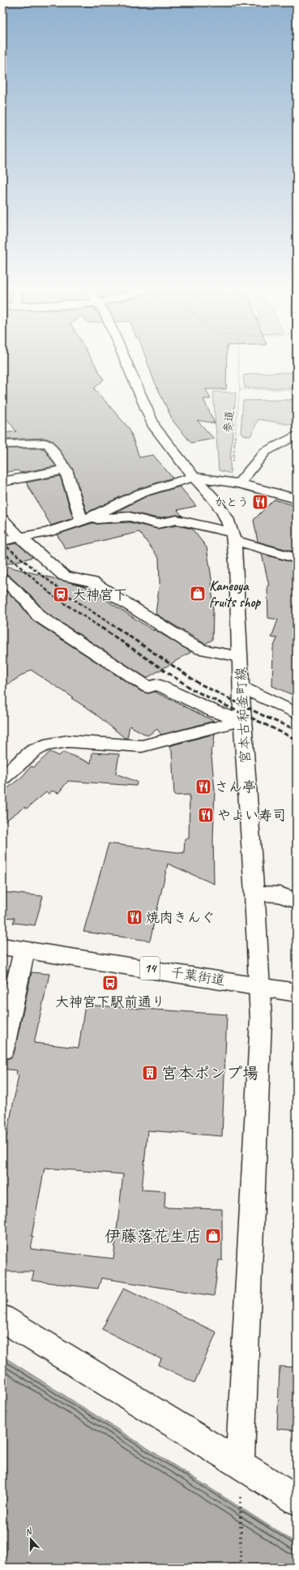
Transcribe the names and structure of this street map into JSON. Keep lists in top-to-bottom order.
{
  "streets": {
    "main road": ["宮本古和釜町線", "14", "千葉街道"],
    "path": ["参道"]
  },
  "crossings": [
    ["宮本古和釜町線", "千葉街道"]
  ],
  "places": {
    "restaurant": [
      "かとう",
      "さん亭",
      "やよい寿司",
      "焼肉きんぐ"
    ],
    "shop": ["Kaneoya fruits shop", "伊藤落花生店"],
    "station": ["大神宮下"],
    "bus stop": ["大神宮下駅前通り"],
    "building": ["宮本ポンプ場"]
  },
  "north": "top"
}
